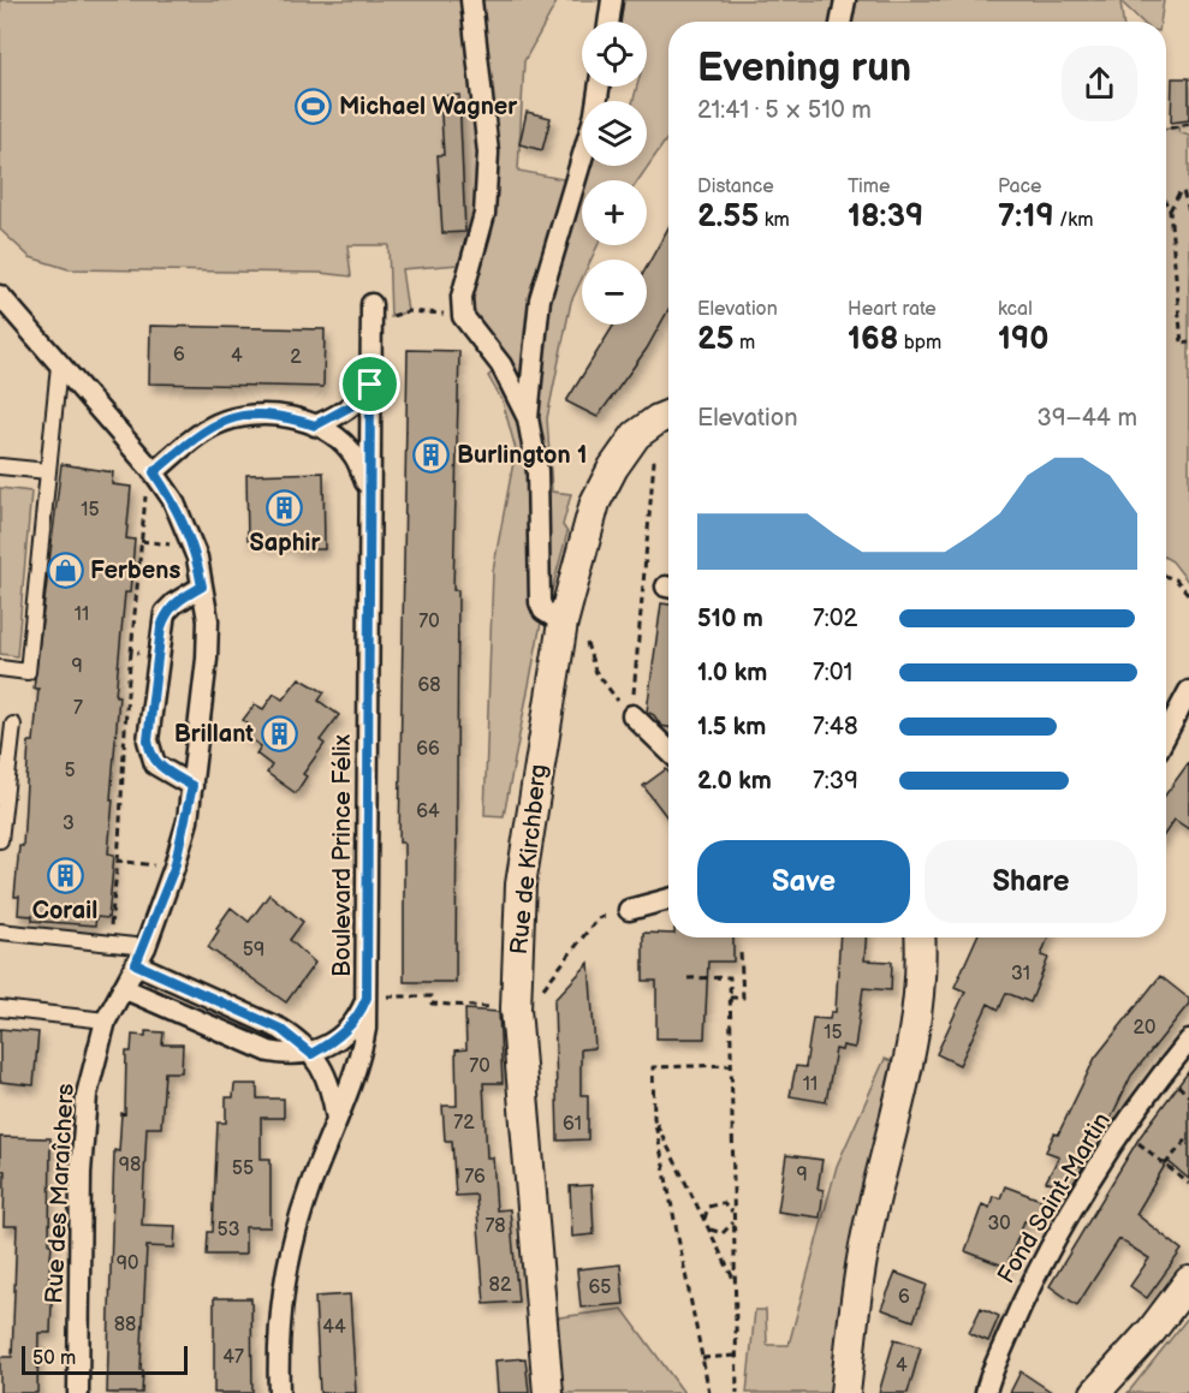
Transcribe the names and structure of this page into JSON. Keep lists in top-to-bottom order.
{
  "streets": {
    "main road": ["Rue de Kirchberg"],
    "street": ["Boulevard Prince Félix", "Rue des Maraîchers", "Fond Saint-Martin"]
  },
  "places": {
    "sports": ["Michael Wagner"],
    "building": [
      "Burlington 1",
      "Saphir",
      "Brillant",
      "Corail"
    ],
    "shop": ["Ferbens"]
  },
  "house_numbers": [
    "6",
    "4",
    "2",
    "15",
    "11",
    "70",
    "9",
    "68",
    "7",
    "66",
    "5",
    "64",
    "3",
    "59",
    "31",
    "20",
    "15",
    "70",
    "11",
    "72",
    "61",
    "98",
    "55",
    "9",
    "76",
    "30",
    "78",
    "53",
    "90",
    "82",
    "65",
    "6",
    "88",
    "44",
    "47",
    "4"
  ],
  "scale_bar": "50 m",
  "page": {
    "map_buttons": ["+", "−"],
    "heading": ["Evening run", "21:41 · 5 × 510 m"],
    "stats": [
      ["Distance", "2.55 km"],
      ["Time", "18:39"],
      ["Pace", "7:19 /km"],
      ["Elevation", "25 m"],
      ["Heart rate", "168 bpm"],
      ["kcal", "190"]
    ],
    "chart": ["Elevation", "39–44 m"],
    "list": [
      {
        "name": "510 m",
        "note": "7:02"
      },
      {
        "name": "1.0 km",
        "note": "7:01"
      },
      {
        "name": "1.5 km",
        "note": "7:48"
      },
      {
        "name": "2.0 km",
        "note": "7:39"
      }
    ],
    "buttons": ["Save", "Share"],
    "scale": "50 m"
  }
}
